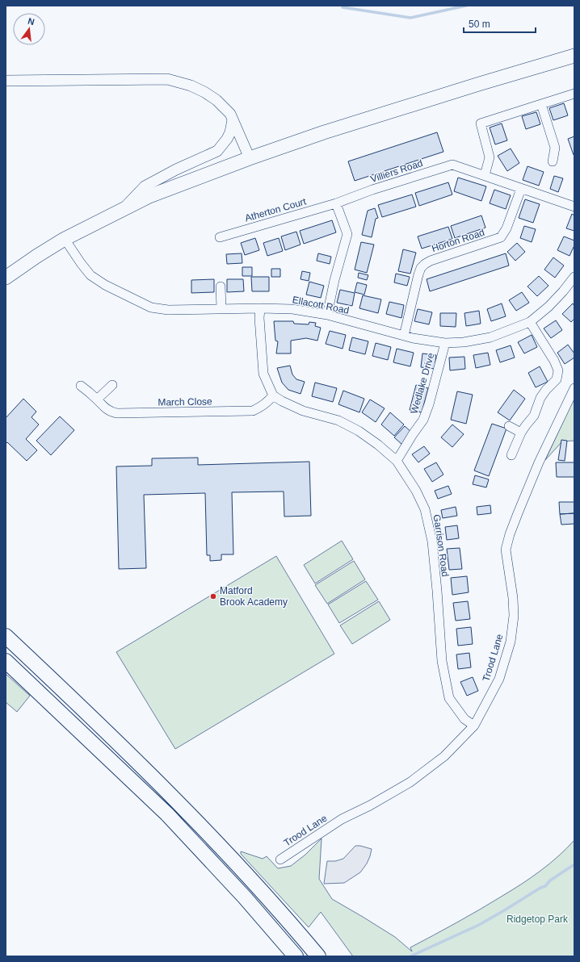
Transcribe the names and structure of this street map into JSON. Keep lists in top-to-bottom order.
{
  "streets": {
    "street": [
      "Villiers Road",
      "Atherton Court",
      "Horton Road",
      "Ellacott Road",
      "Wedlake Drive",
      "March Close",
      "Garrison Road",
      "Trood Lane"
    ]
  },
  "crossings": [
    ["Villiers Road", "Atherton Court"],
    ["Villiers Road", "Horton Road"],
    ["Horton Road", "Ellacott Road"],
    ["Ellacott Road", "Wedlake Drive"],
    ["Wedlake Drive", "Garrison Road"],
    ["March Close", "Garrison Road"],
    ["Garrison Road", "Trood Lane"]
  ],
  "parks": ["Ridgetop Park"],
  "places": ["Matford Brook Academy"],
  "scale_bar": "50 m",
  "north": "top"
}
